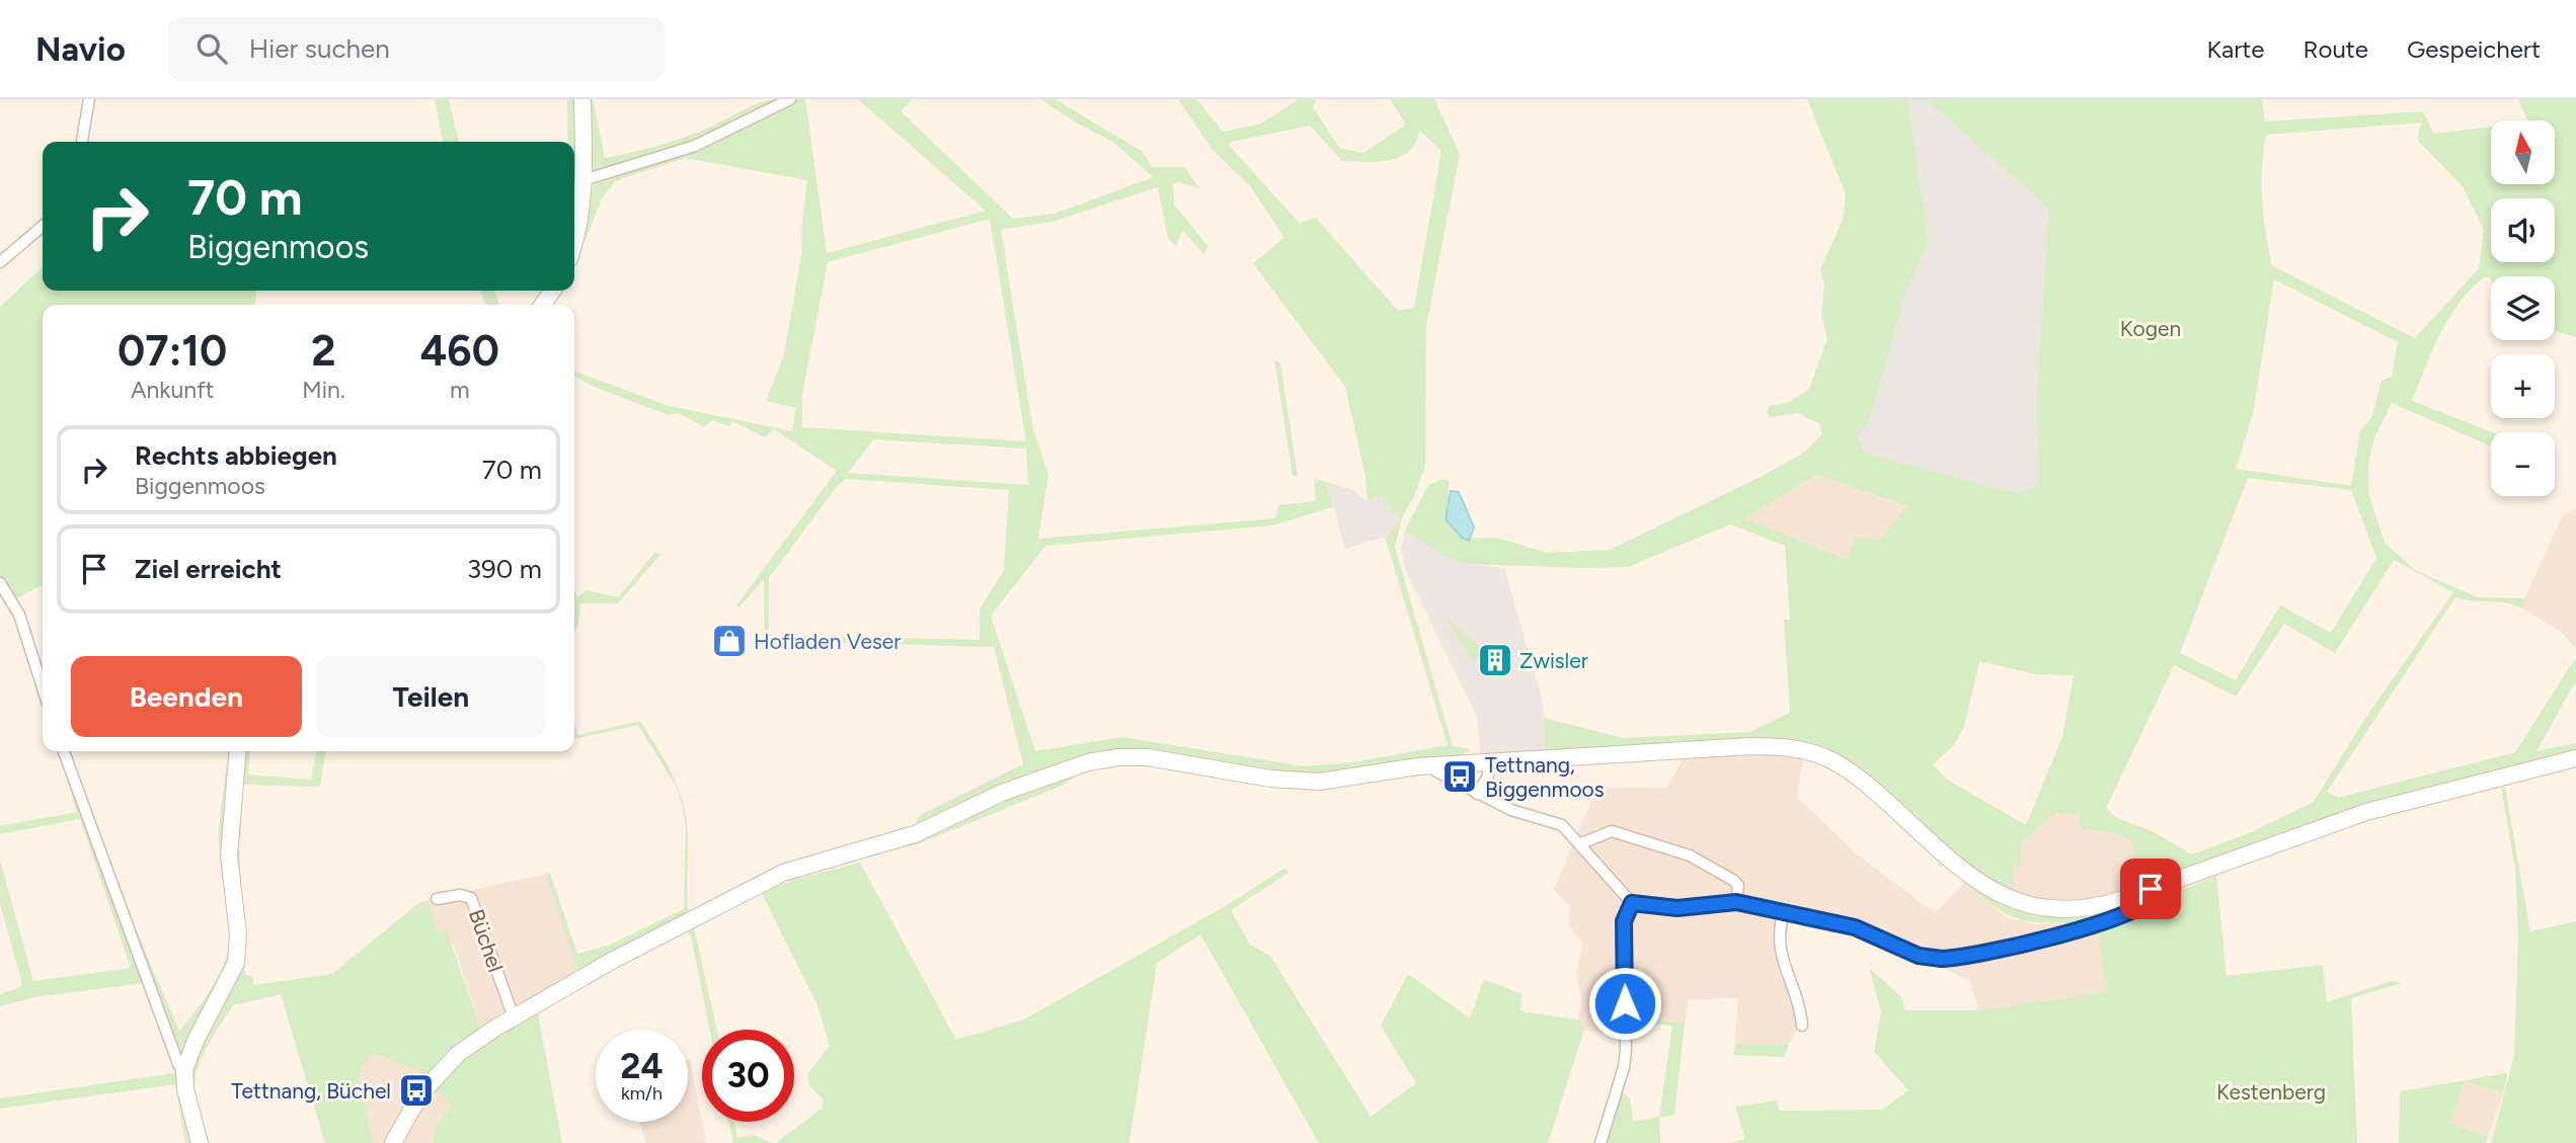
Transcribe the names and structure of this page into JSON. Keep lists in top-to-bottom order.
{
  "streets": {
    "street": ["Büchel"]
  },
  "parks": ["Kogen", "Kestenberg"],
  "places": {
    "shop": ["Hofladen Veser"],
    "building": ["Zwisler"],
    "bus stop": ["Tettnang, Biggenmoos", "Tettnang, Büchel"]
  },
  "north": "top",
  "page": {
    "header": "Navio",
    "search": "Hier suchen",
    "nav": ["Karte", "Route", "Gespeichert"],
    "map_buttons": ["+", "−"],
    "turn": ["70 m", "Biggenmoos"],
    "eta": [
      "07:10",
      "Ankunft",
      "2",
      "Min.",
      "460",
      "m"
    ],
    "list": [
      {
        "name": "Rechts abbiegen",
        "note": "Biggenmoos",
        "value": "70 m"
      },
      {
        "name": "Ziel erreicht",
        "value": "390 m"
      }
    ],
    "buttons": ["Beenden", "Teilen"],
    "speed": "24 km/h",
    "limit": "30"
  }
}
